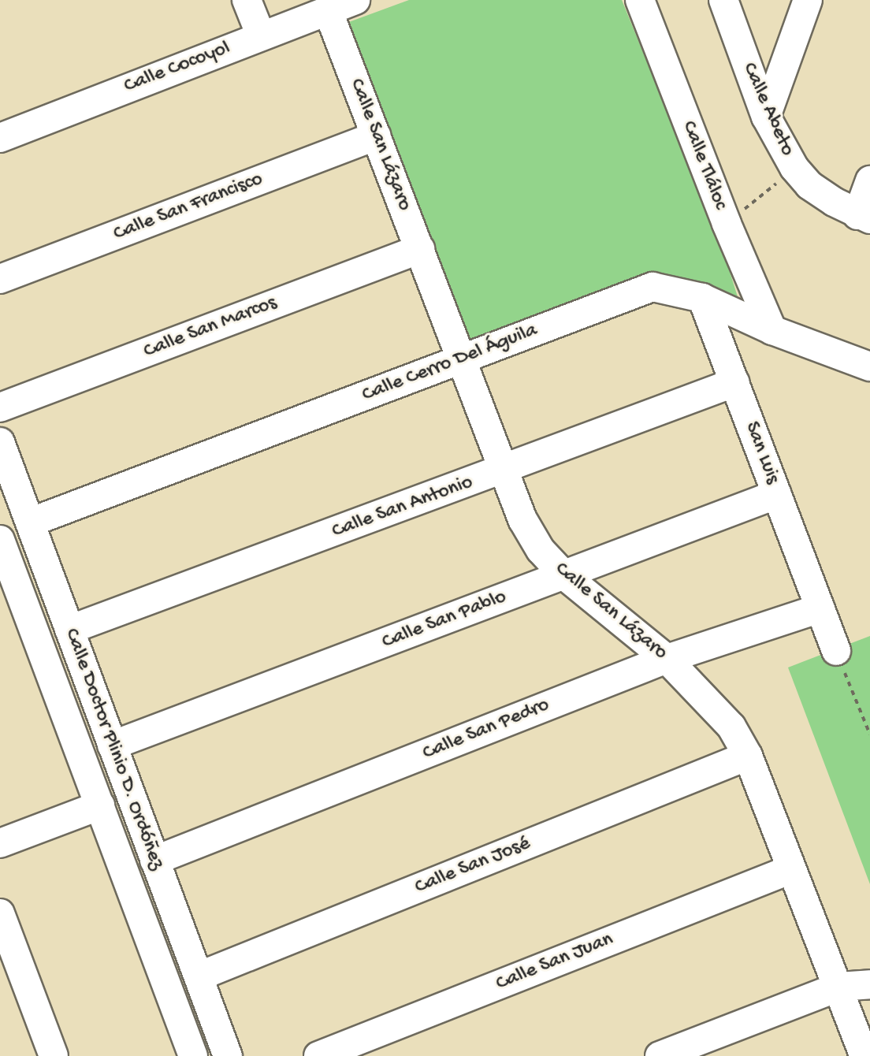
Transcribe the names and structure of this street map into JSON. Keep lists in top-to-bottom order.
{
  "streets": {
    "street": [
      "Calle Cocoyol",
      "Calle Abeto",
      "Calle San Lázaro",
      "Calle Tláloc",
      "Calle San Francisco",
      "Calle San Marcos",
      "Calle Cerro Del Águila",
      "San Luis",
      "Calle San Antonio",
      "Calle San Pablo",
      "Calle San Pedro",
      "Calle Doctor Plinio D. Ordóñez",
      "Calle San José",
      "Calle San Juan"
    ]
  },
  "crossings": [
    ["Calle Cocoyol", "Calle San Lázaro"],
    ["Calle San Lázaro", "Calle San Francisco"],
    ["Calle San Lázaro", "Calle San Marcos"],
    ["Calle San Lázaro", "Calle Cerro Del Águila"],
    ["Calle San Lázaro", "Calle San Antonio"],
    ["Calle San Lázaro", "Calle San Pablo"],
    ["Calle San Lázaro", "Calle San Pedro"],
    ["Calle San Lázaro", "Calle San José"],
    ["Calle San Lázaro", "Calle San Juan"],
    ["Calle Tláloc", "Calle Cerro Del Águila"],
    ["Calle Cerro Del Águila", "San Luis"],
    ["Calle Cerro Del Águila", "Calle Doctor Plinio D. Ordóñez"],
    ["San Luis", "Calle San Antonio"],
    ["San Luis", "Calle San Pablo"],
    ["San Luis", "Calle San Pedro"],
    ["Calle San Antonio", "Calle Doctor Plinio D. Ordóñez"],
    ["Calle San Pablo", "Calle Doctor Plinio D. Ordóñez"],
    ["Calle San Pedro", "Calle Doctor Plinio D. Ordóñez"],
    ["Calle Doctor Plinio D. Ordóñez", "Calle San José"]
  ]
}
